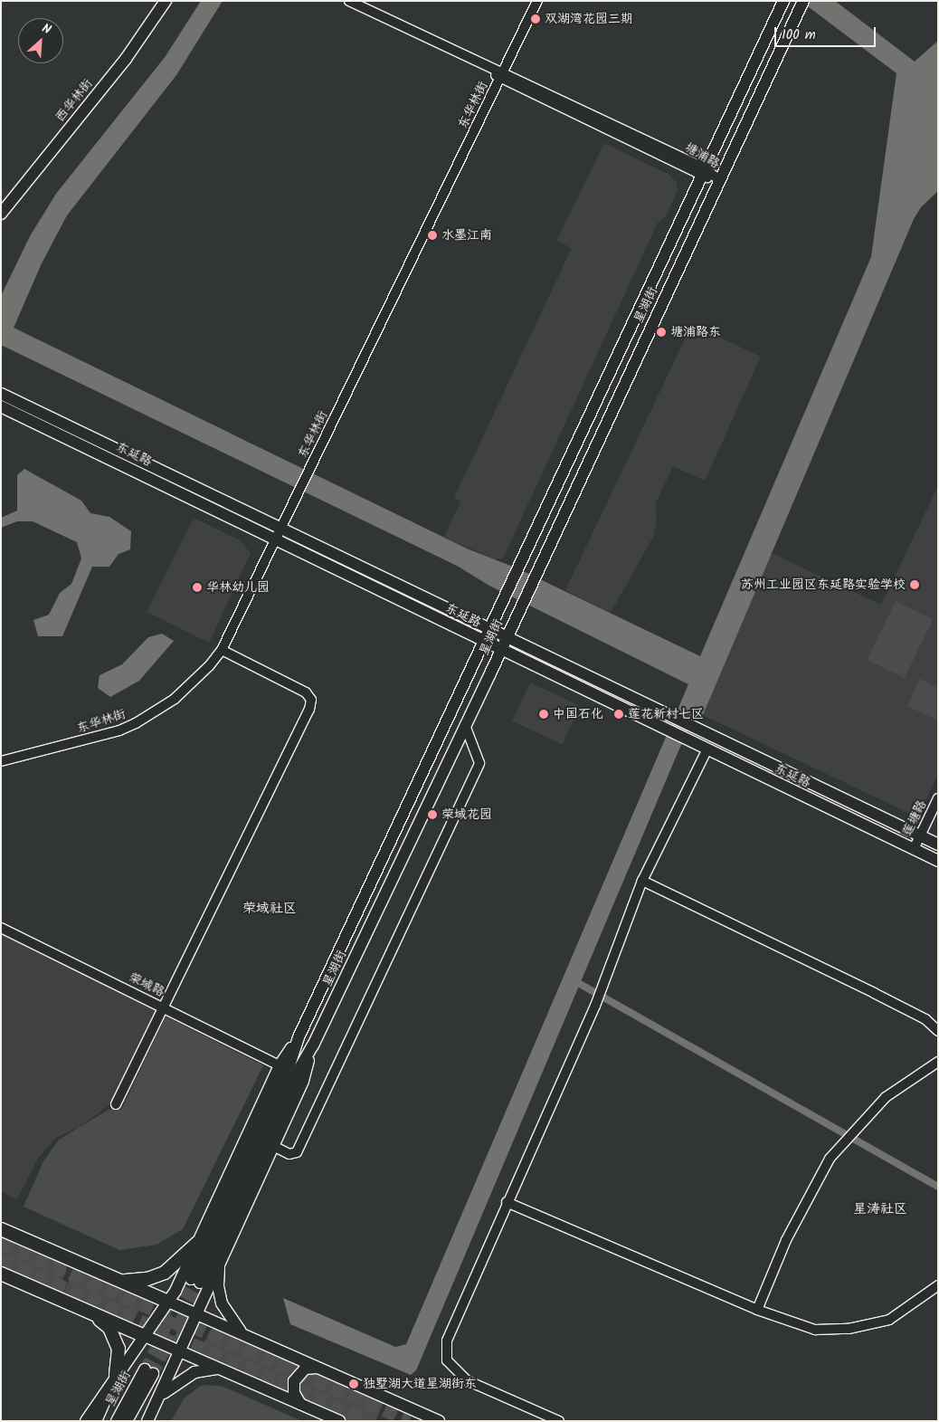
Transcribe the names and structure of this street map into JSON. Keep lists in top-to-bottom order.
{
  "streets": {
    "main road": ["西华林街", "星湖街", "东延路"],
    "street": [
      "东华林街",
      "塘浦路",
      "莲塘路",
      "荣域路"
    ]
  },
  "crossings": [
    ["东华林街", "塘浦路"],
    ["东华林街", "东延路"],
    ["塘浦路", "星湖街"],
    ["星湖街", "东延路"],
    ["东延路", "莲塘路"]
  ],
  "districts": ["荣域社区", "星涛社区"],
  "places": [
    "双湖湾花园三期",
    "水墨江南",
    "塘浦路东",
    "苏州工业园区东延路实验学校",
    "华林幼儿园",
    "中国石化",
    "莲花新村七区",
    "荣域花园",
    "独墅湖大道星湖街东"
  ],
  "scale_bar": "100 m",
  "north": "top right"
}
